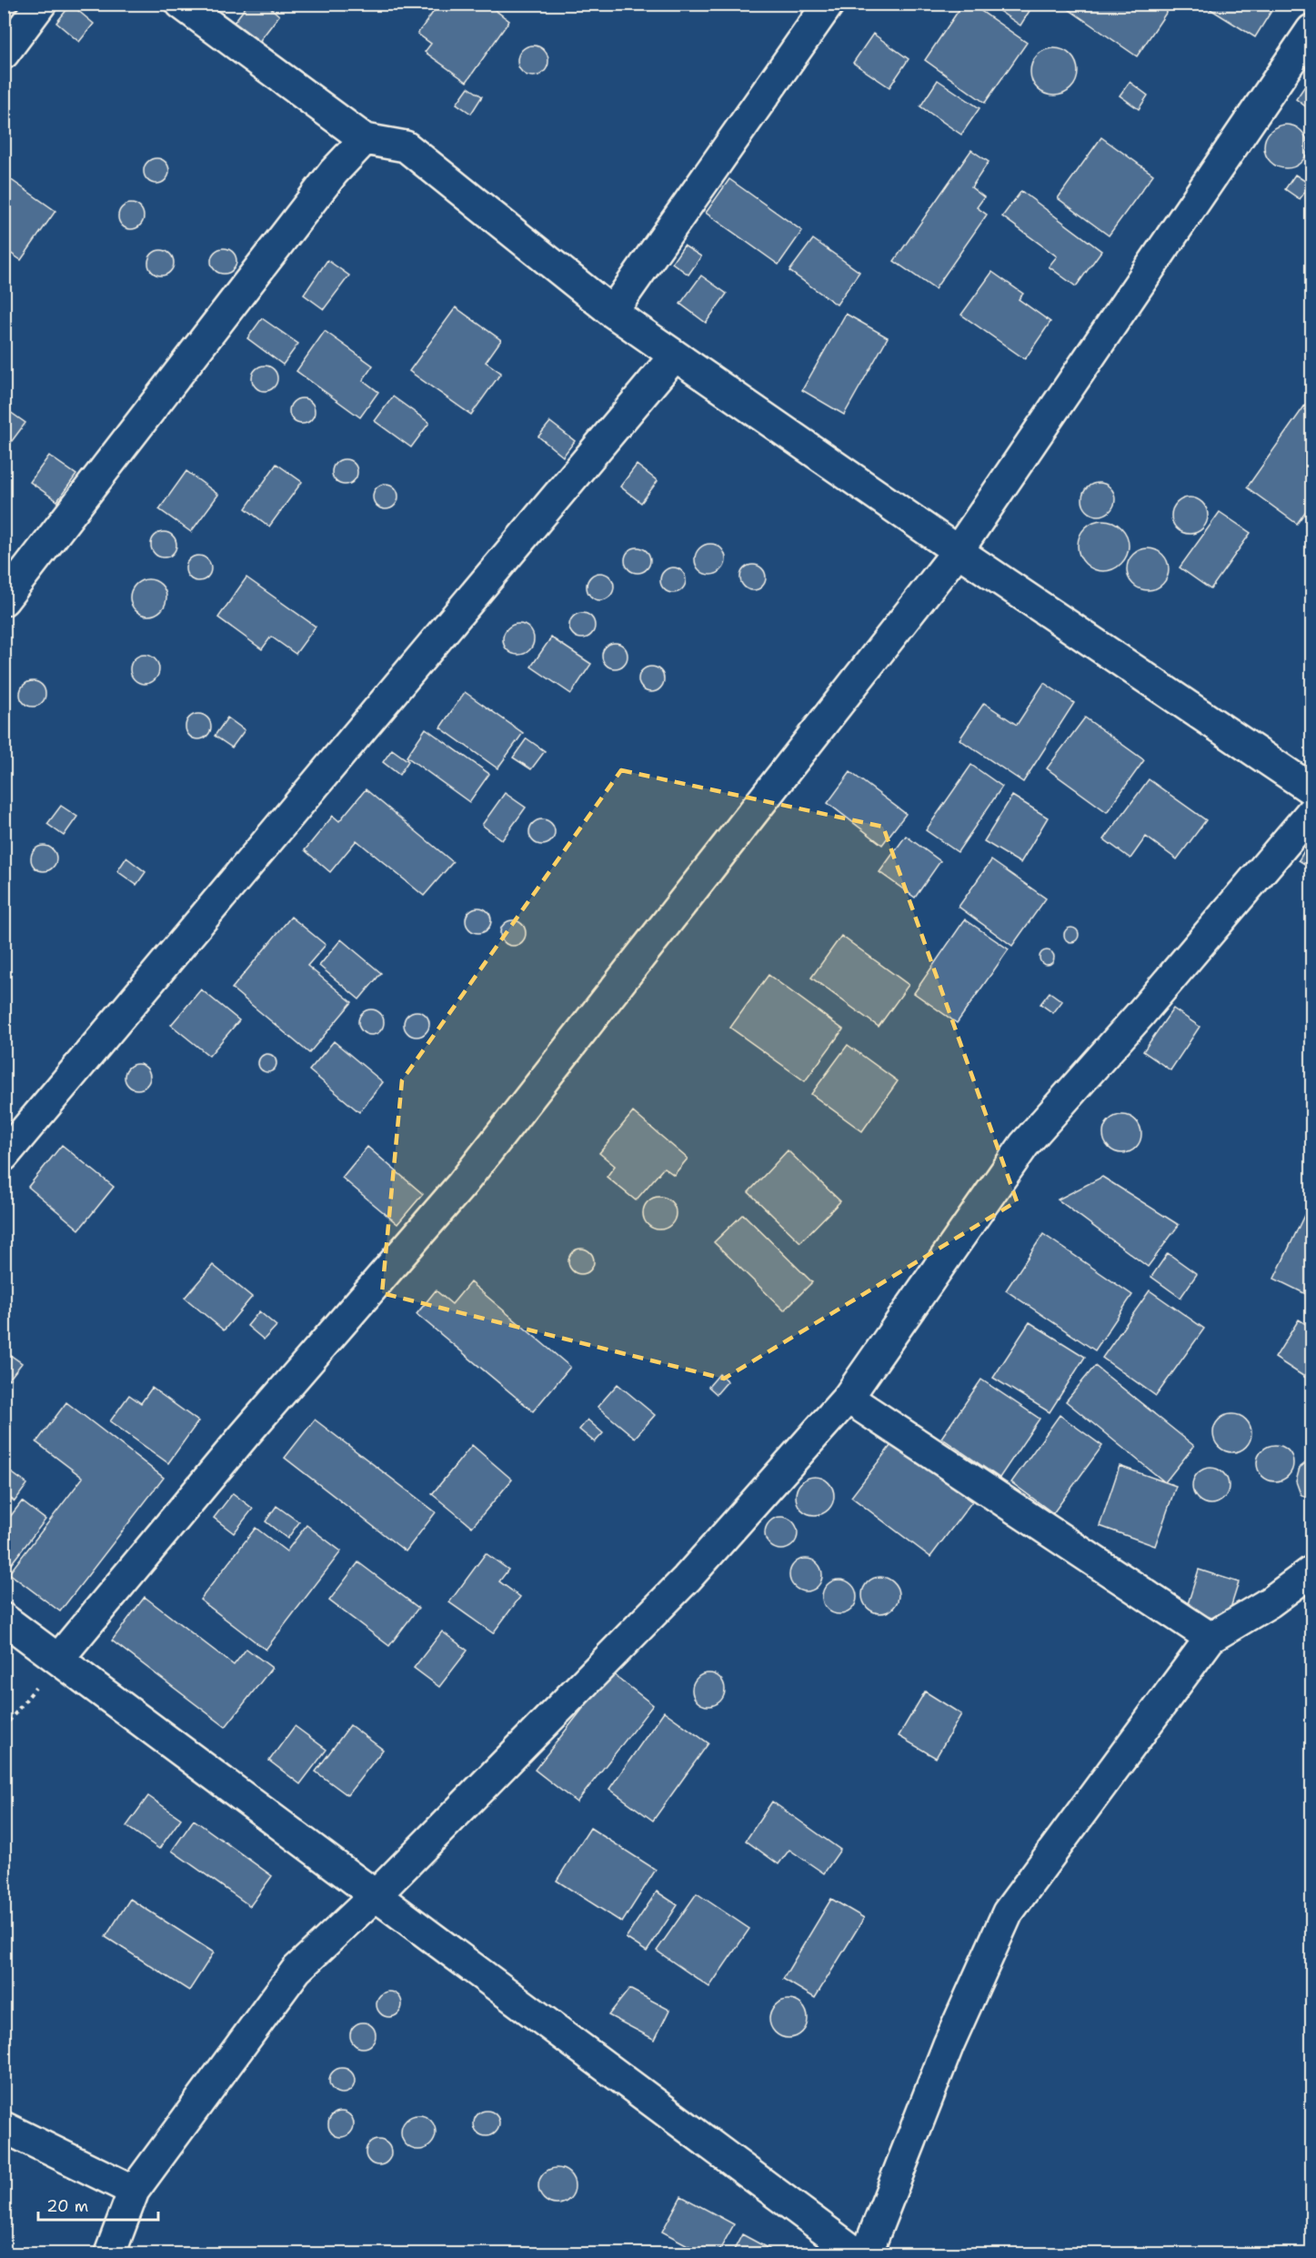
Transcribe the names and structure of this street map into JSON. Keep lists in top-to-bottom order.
{
  "scale_bar": "20 m"
}
